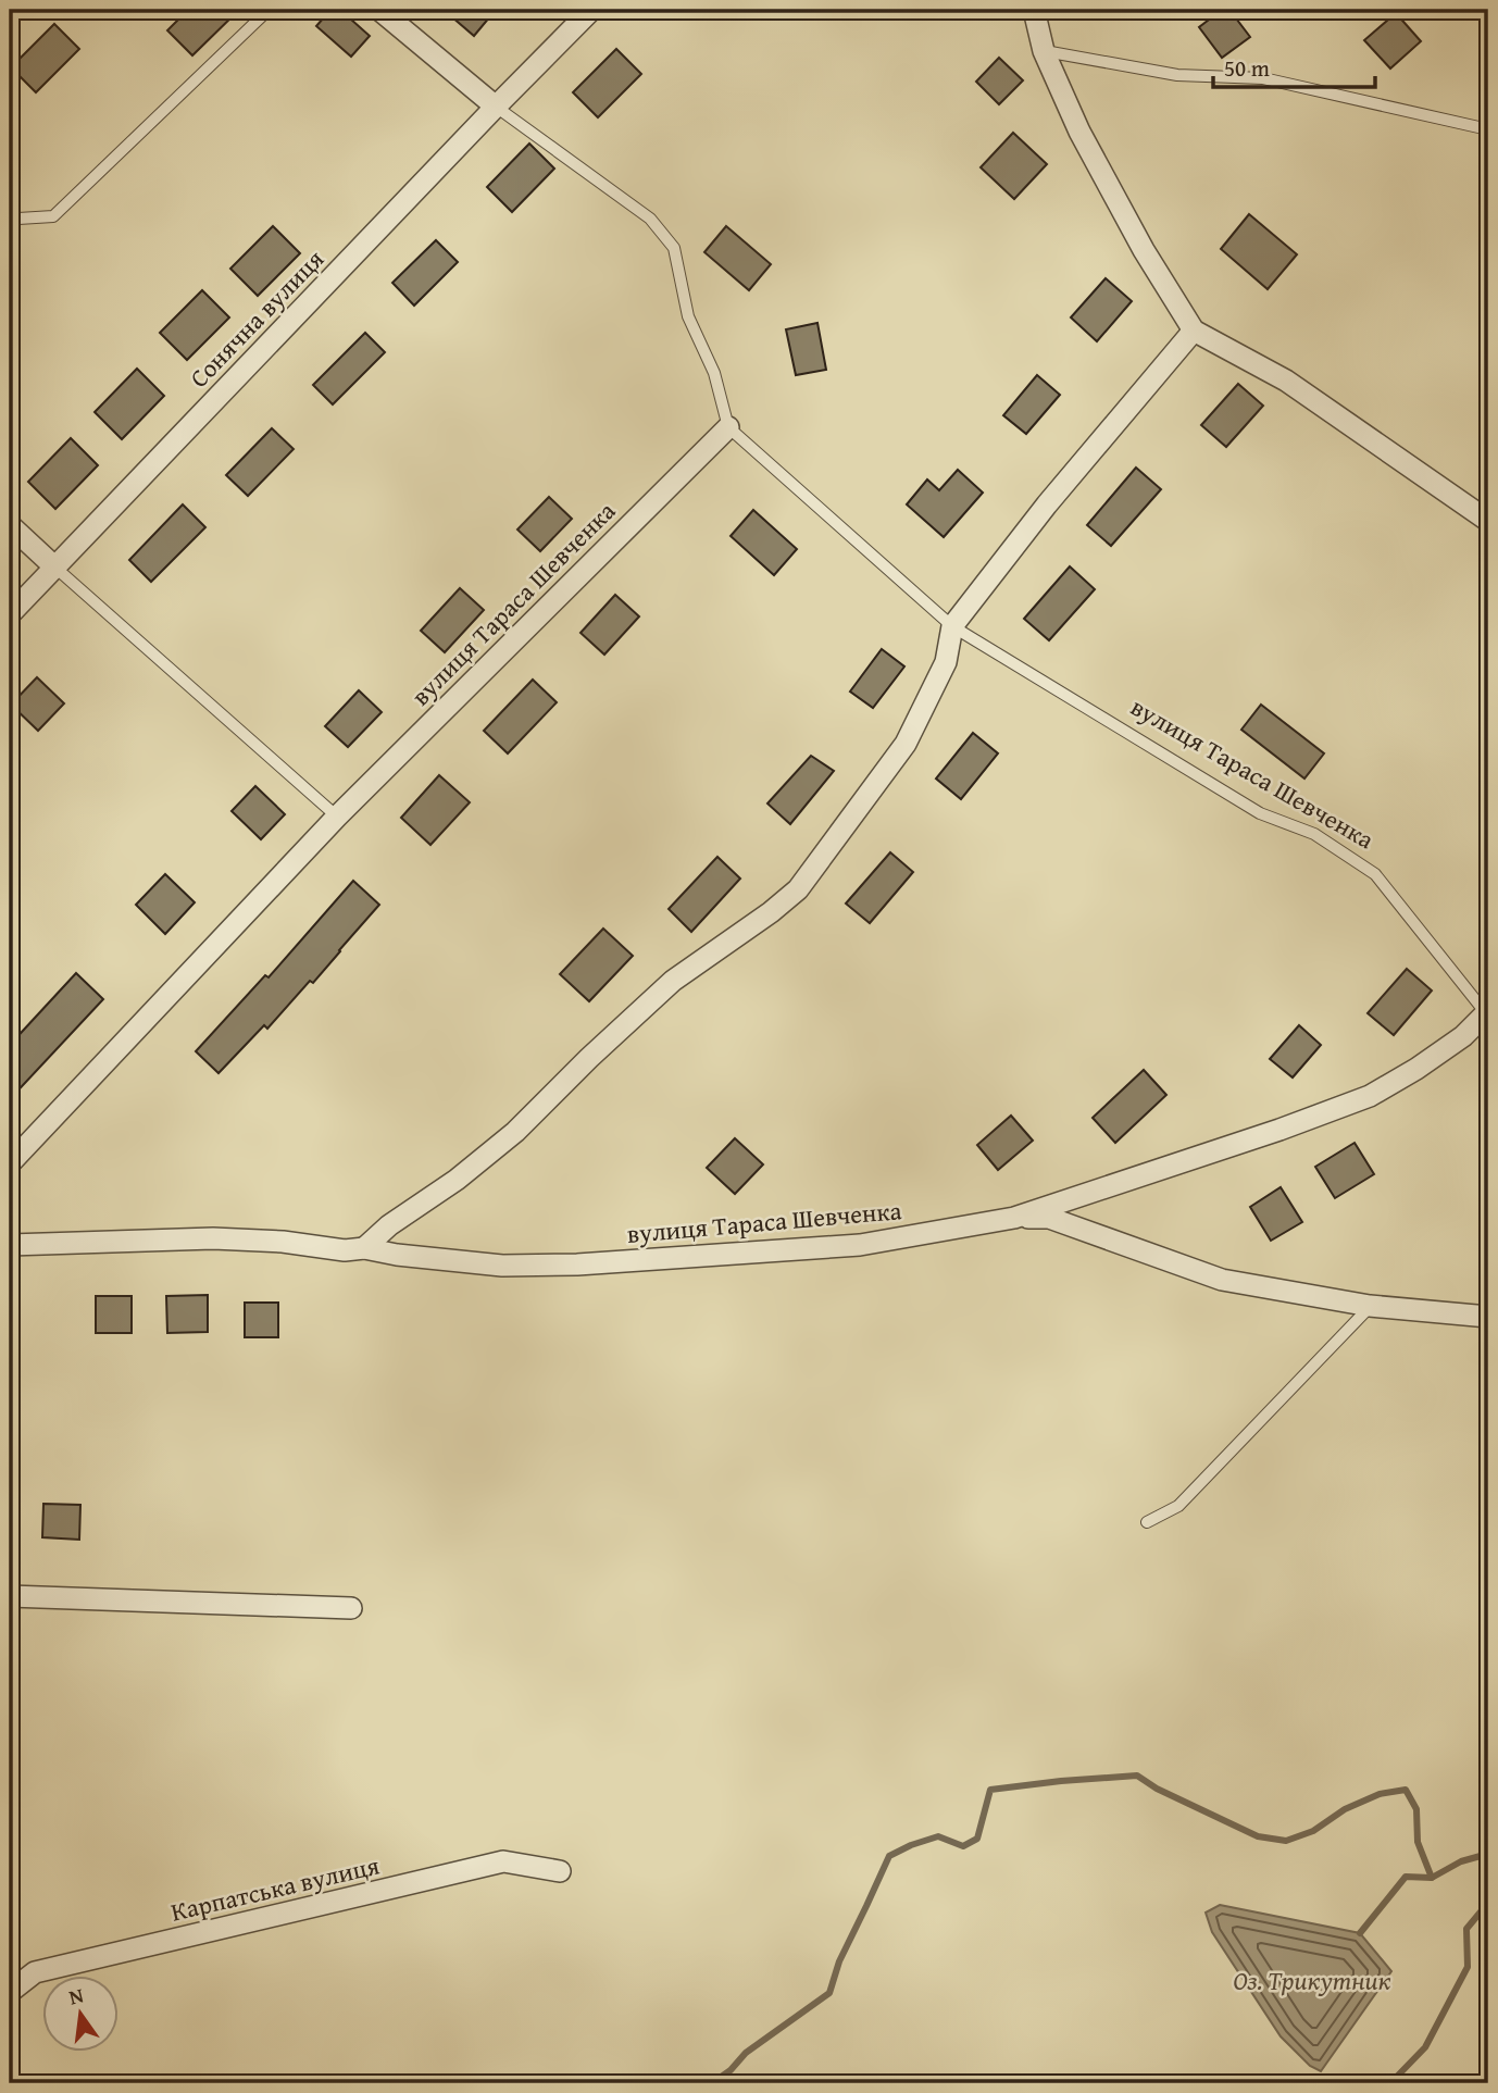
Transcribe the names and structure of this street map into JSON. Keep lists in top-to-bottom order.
{
  "streets": {
    "street": ["Сонячна вулиця", "вулиця Тараса Шевченка", "Карпатська вулиця"]
  },
  "water": ["Оз. Трикутник"],
  "scale_bar": "50 m",
  "north": "top"
}
